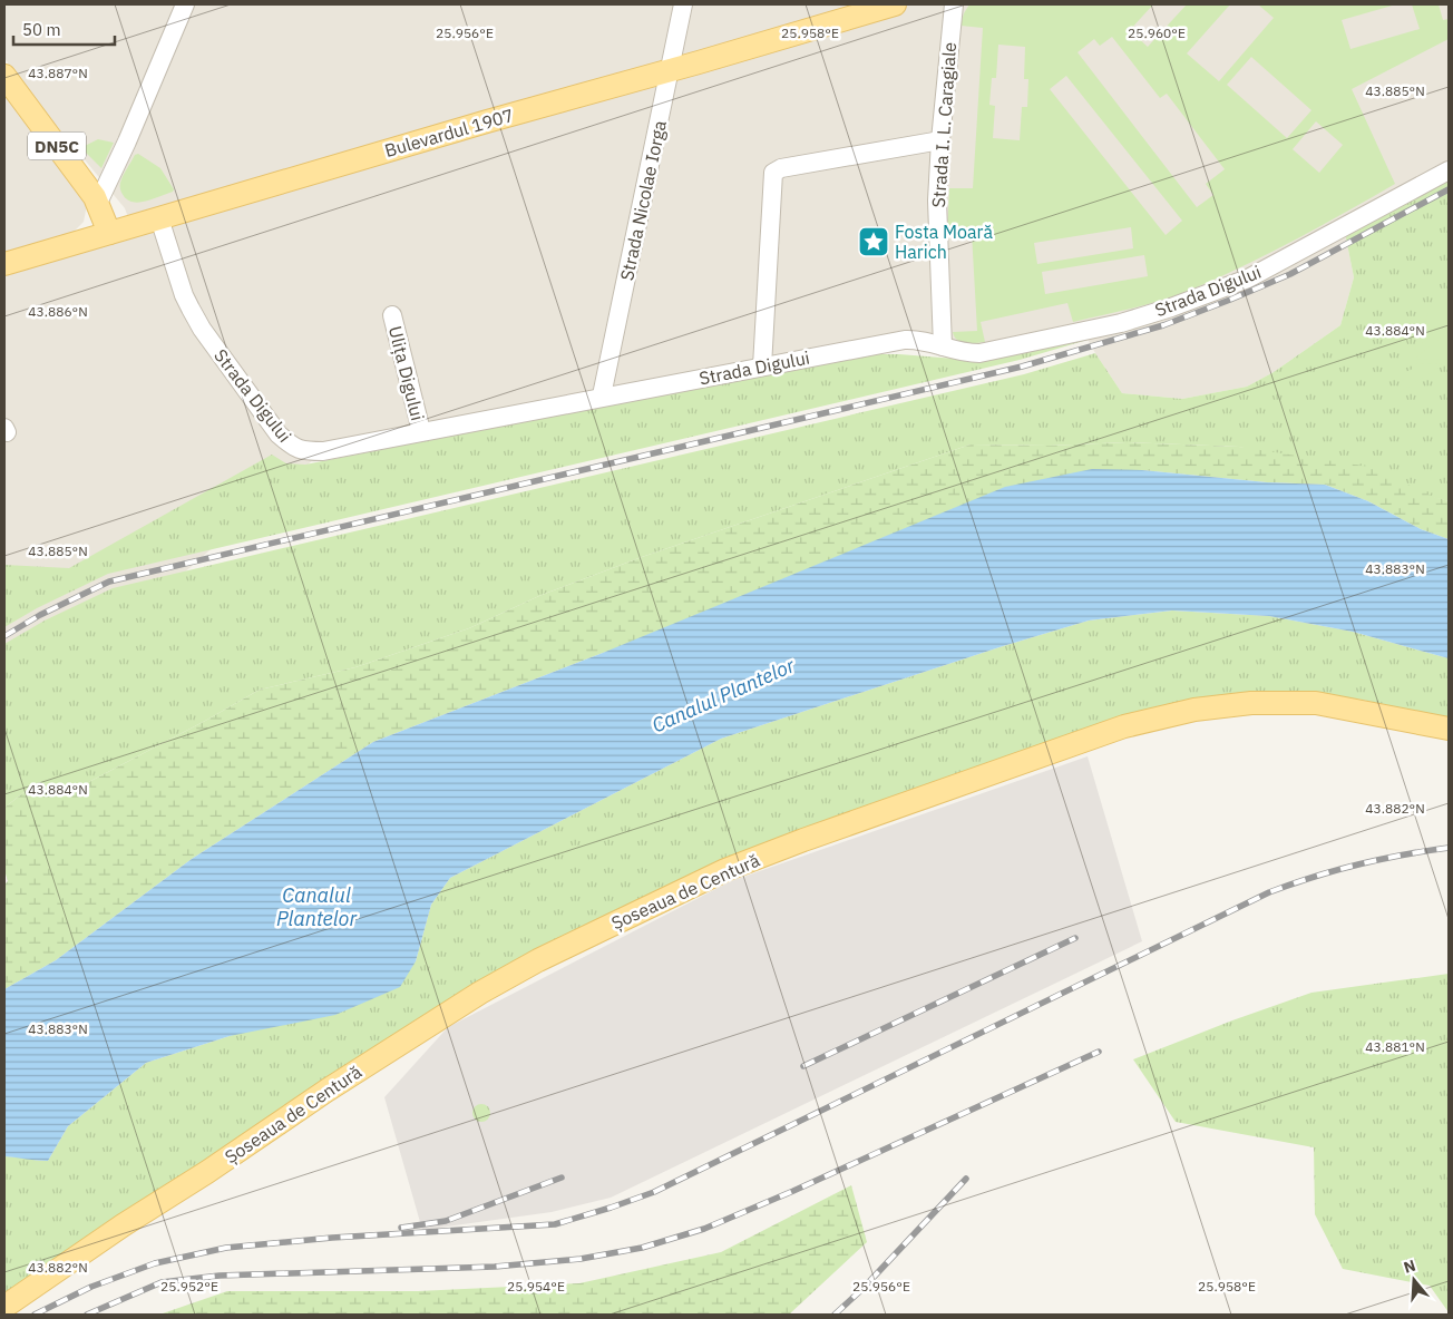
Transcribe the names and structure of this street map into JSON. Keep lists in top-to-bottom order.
{
  "streets": {
    "main road": ["Bulevardul 1907", "DN5C", "Șoseaua de Centură"],
    "street": [
      "Strada I. L. Caragiale",
      "Strada Nicolae Iorga",
      "Strada Digului",
      "Ulița Digului"
    ]
  },
  "crossings": [
    ["Strada I. L. Caragiale", "Strada Digului"],
    ["Bulevardul 1907", "DN5C"],
    ["Bulevardul 1907", "Strada Nicolae Iorga"],
    ["Bulevardul 1907", "Strada Digului"],
    ["Strada Nicolae Iorga", "Strada Digului"],
    ["Strada Digului", "Ulița Digului"]
  ],
  "water": ["Canalul Plantelor"],
  "places": {
    "place": ["Fosta Moară Harich"]
  },
  "scale_bar": "50 m",
  "north": "top",
  "coordinates": [
    "25.956°E",
    "25.958°E",
    "25.960°E",
    "43.887°N",
    "43.885°N",
    "43.886°N",
    "43.884°N",
    "43.883°N",
    "43.882°N",
    "43.881°N",
    "25.952°E",
    "25.954°E"
  ]
}
